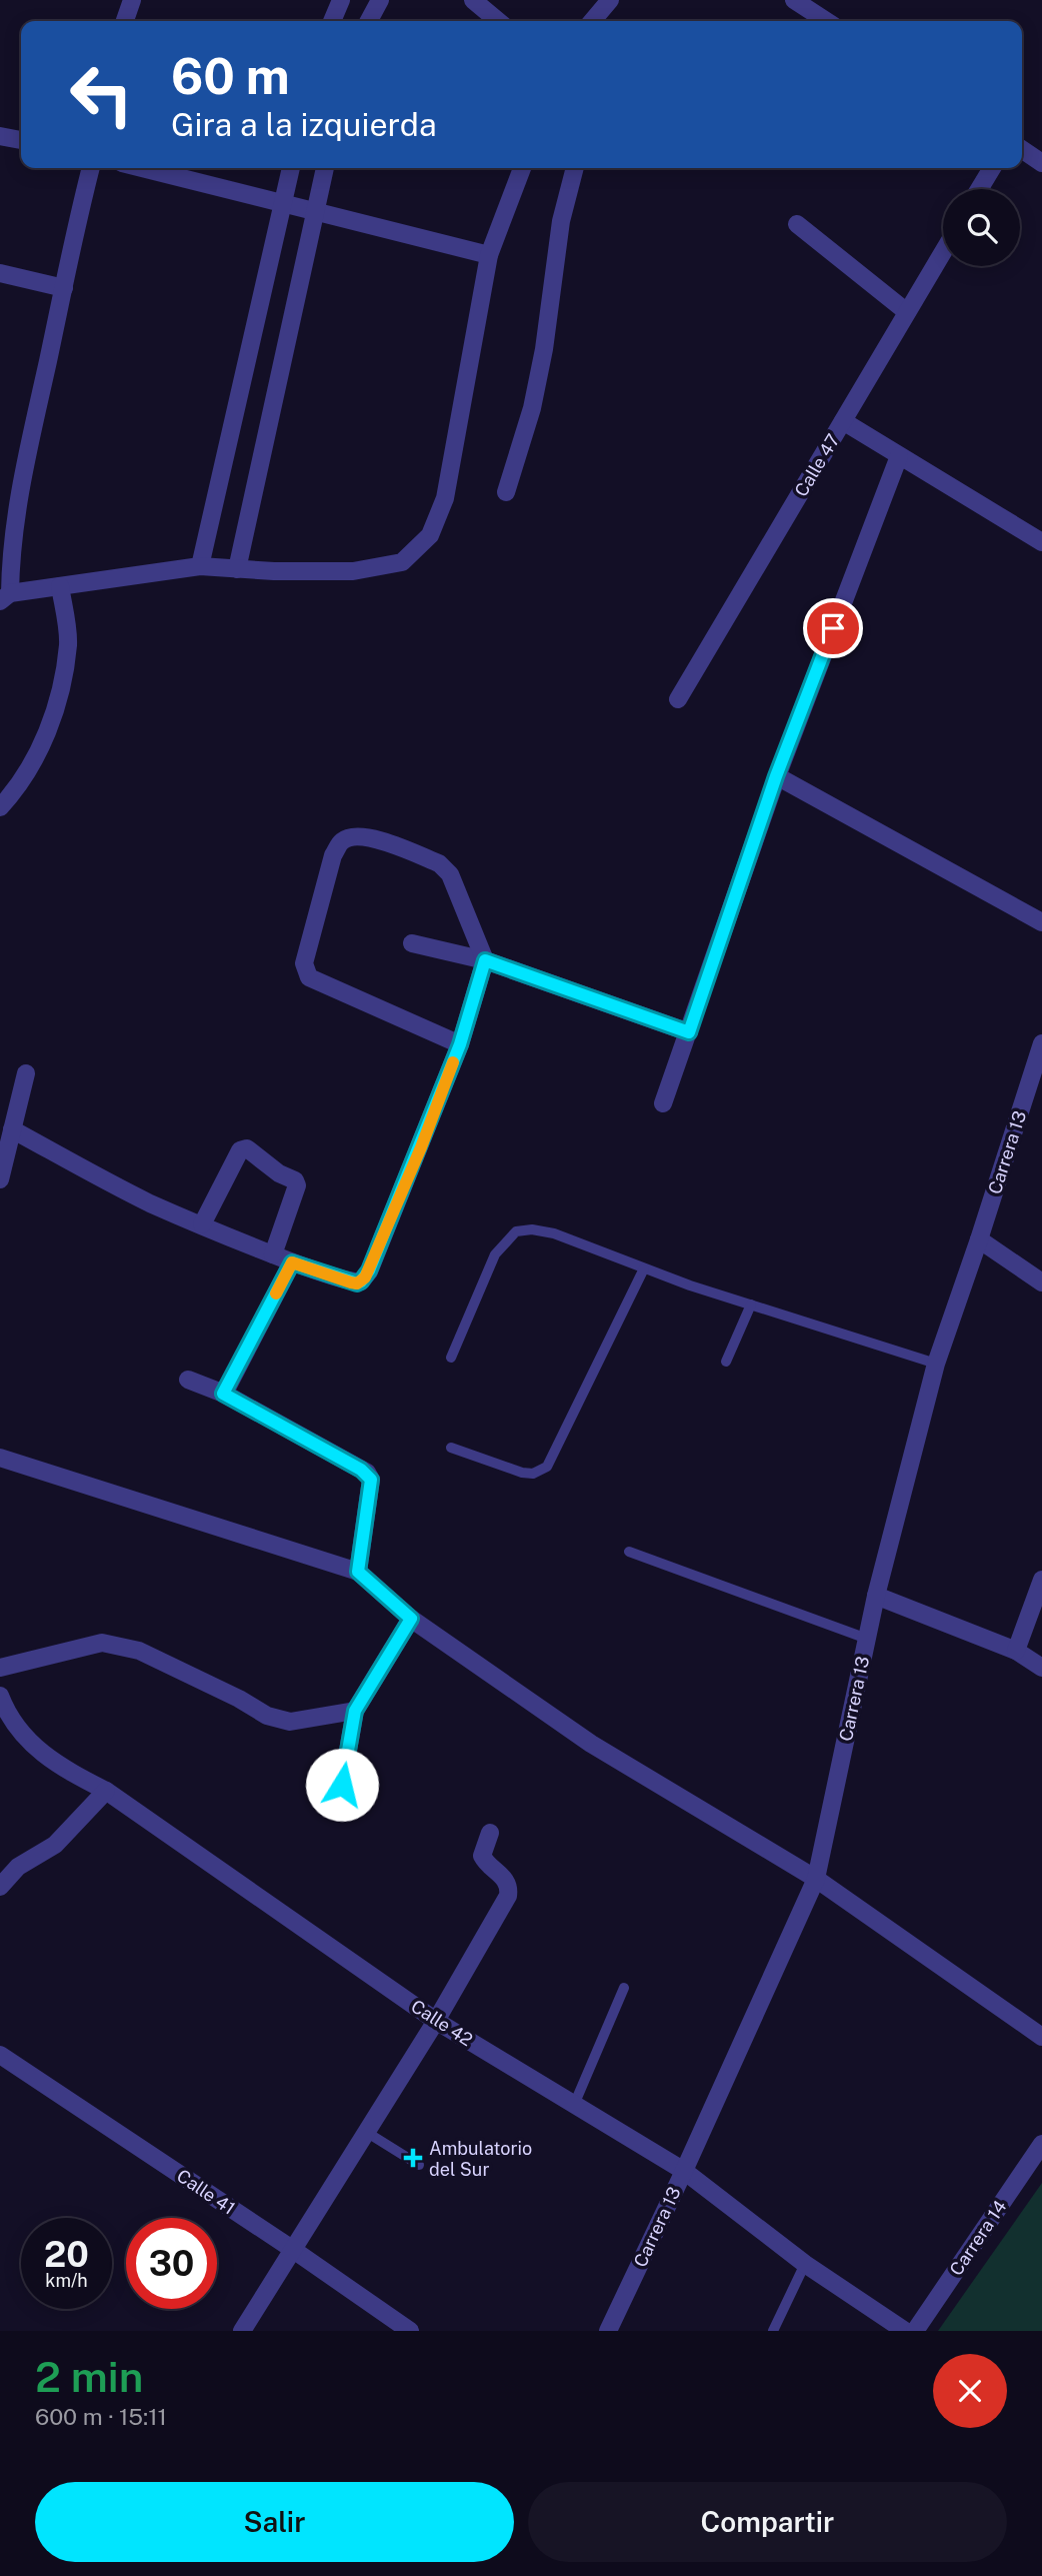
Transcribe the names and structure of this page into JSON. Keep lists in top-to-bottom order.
{
  "streets": {
    "street": [
      "Calle 47",
      "Carrera 13",
      "Calle 42",
      "Calle 41",
      "Carrera 14"
    ]
  },
  "crossings": [
    ["Carrera 13", "Calle 42"]
  ],
  "places": {
    "health": ["Ambulatorio del Sur"]
  },
  "page": {
    "turn": ["60 m", "Gira a la izquierda"],
    "speed": "20 km/h",
    "limit": "30",
    "heading": ["2 min", "600 m · 15:11"],
    "buttons": ["Salir", "Compartir"]
  }
}
